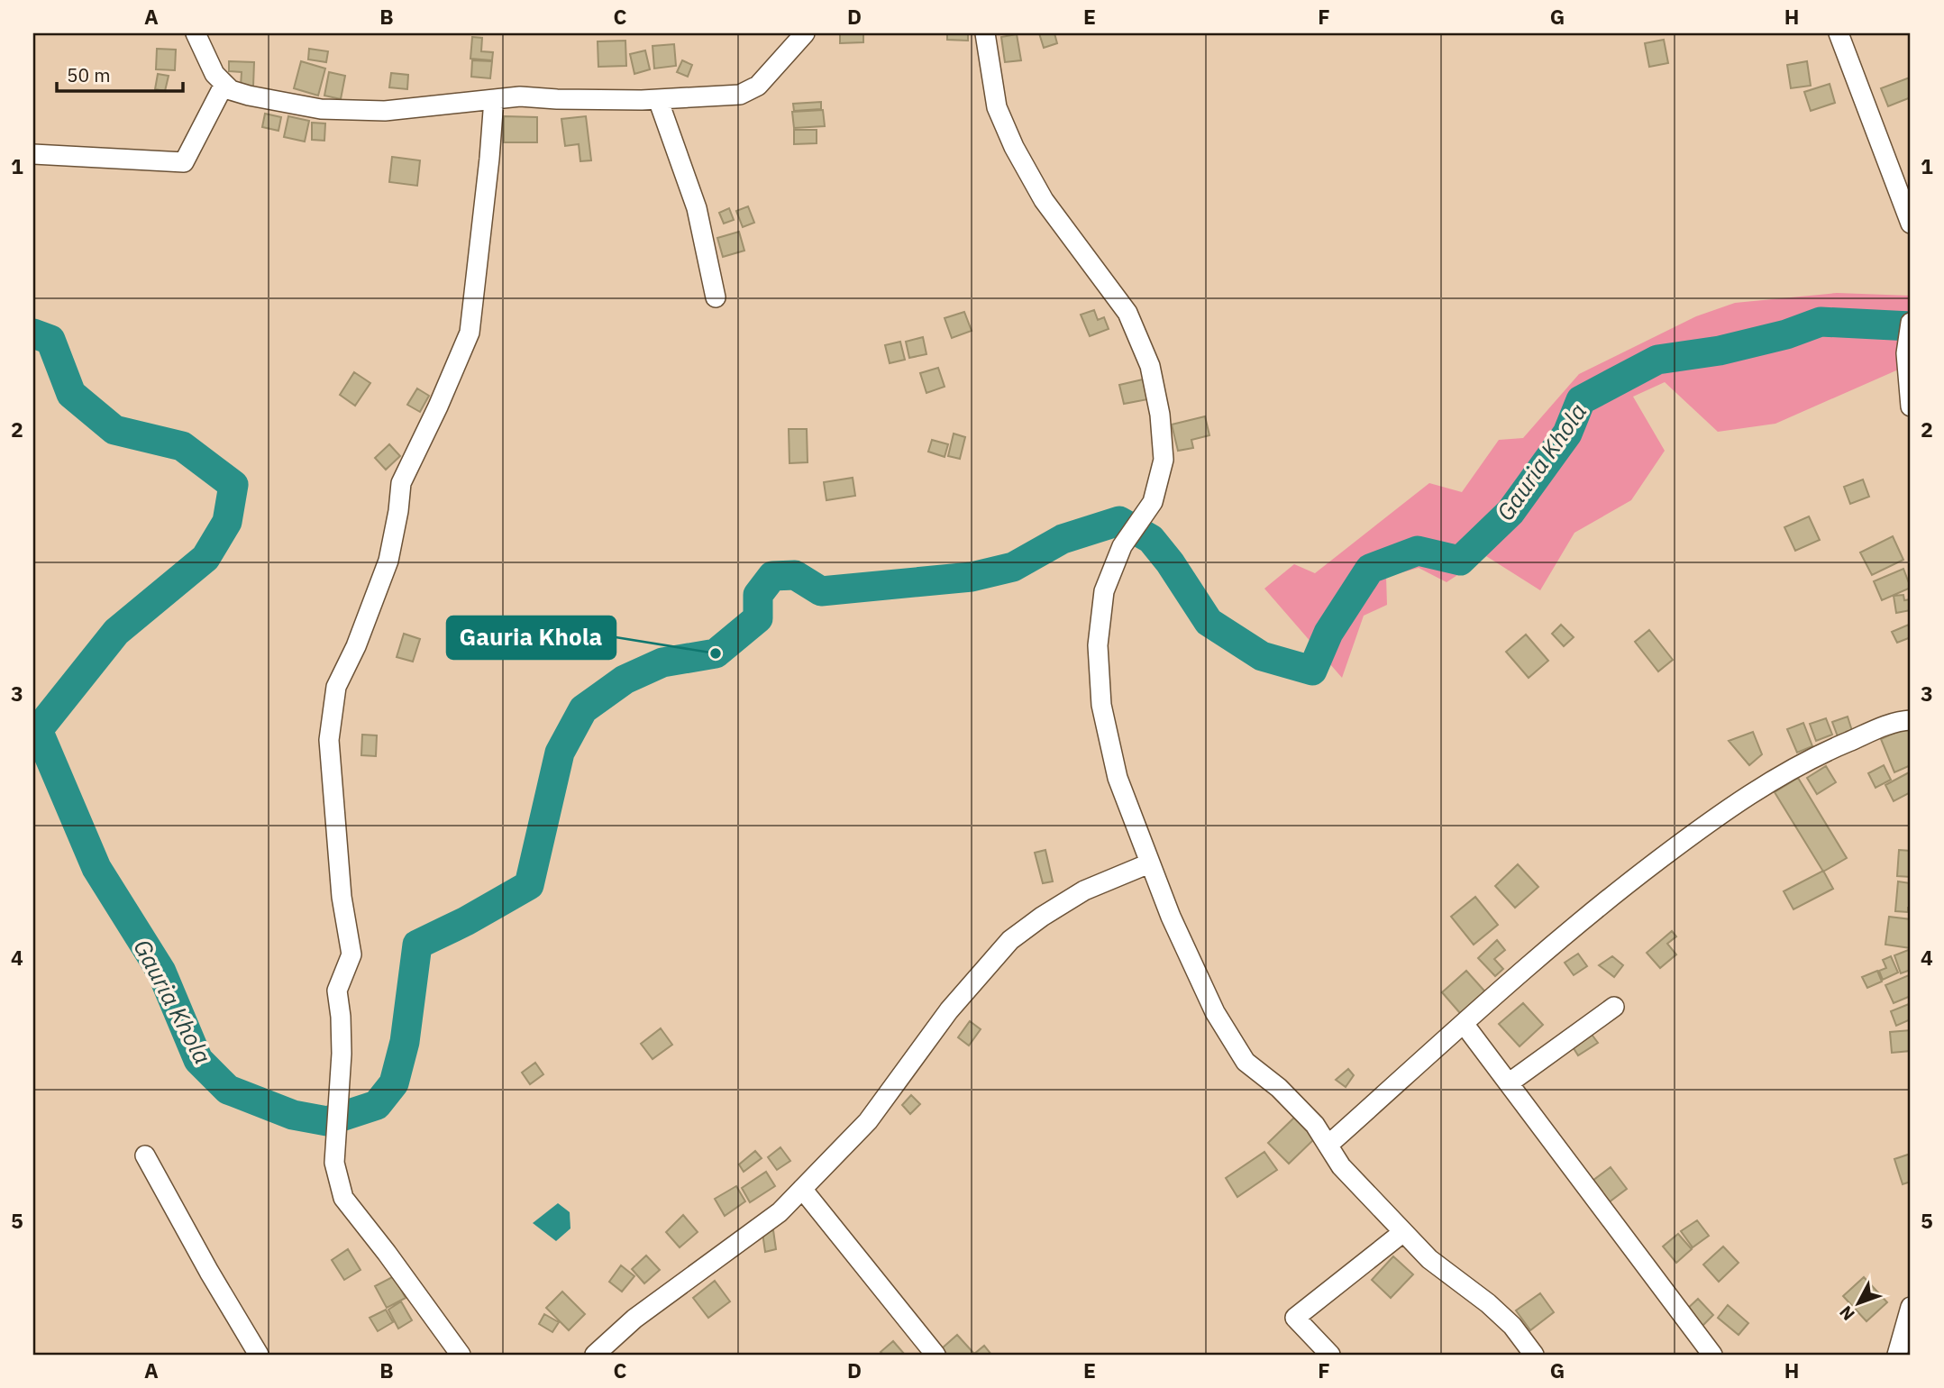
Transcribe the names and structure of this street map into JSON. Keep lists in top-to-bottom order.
{
  "water": ["Gauria Khola"],
  "places": ["Gauria Khola"],
  "scale_bar": "50 m",
  "north": "bottom left",
  "grid": {
    "columns": [
      "A",
      "B",
      "C",
      "D",
      "E",
      "F",
      "G",
      "H"
    ],
    "rows": [
      "1",
      "2",
      "3",
      "4",
      "5"
    ]
  }
}
